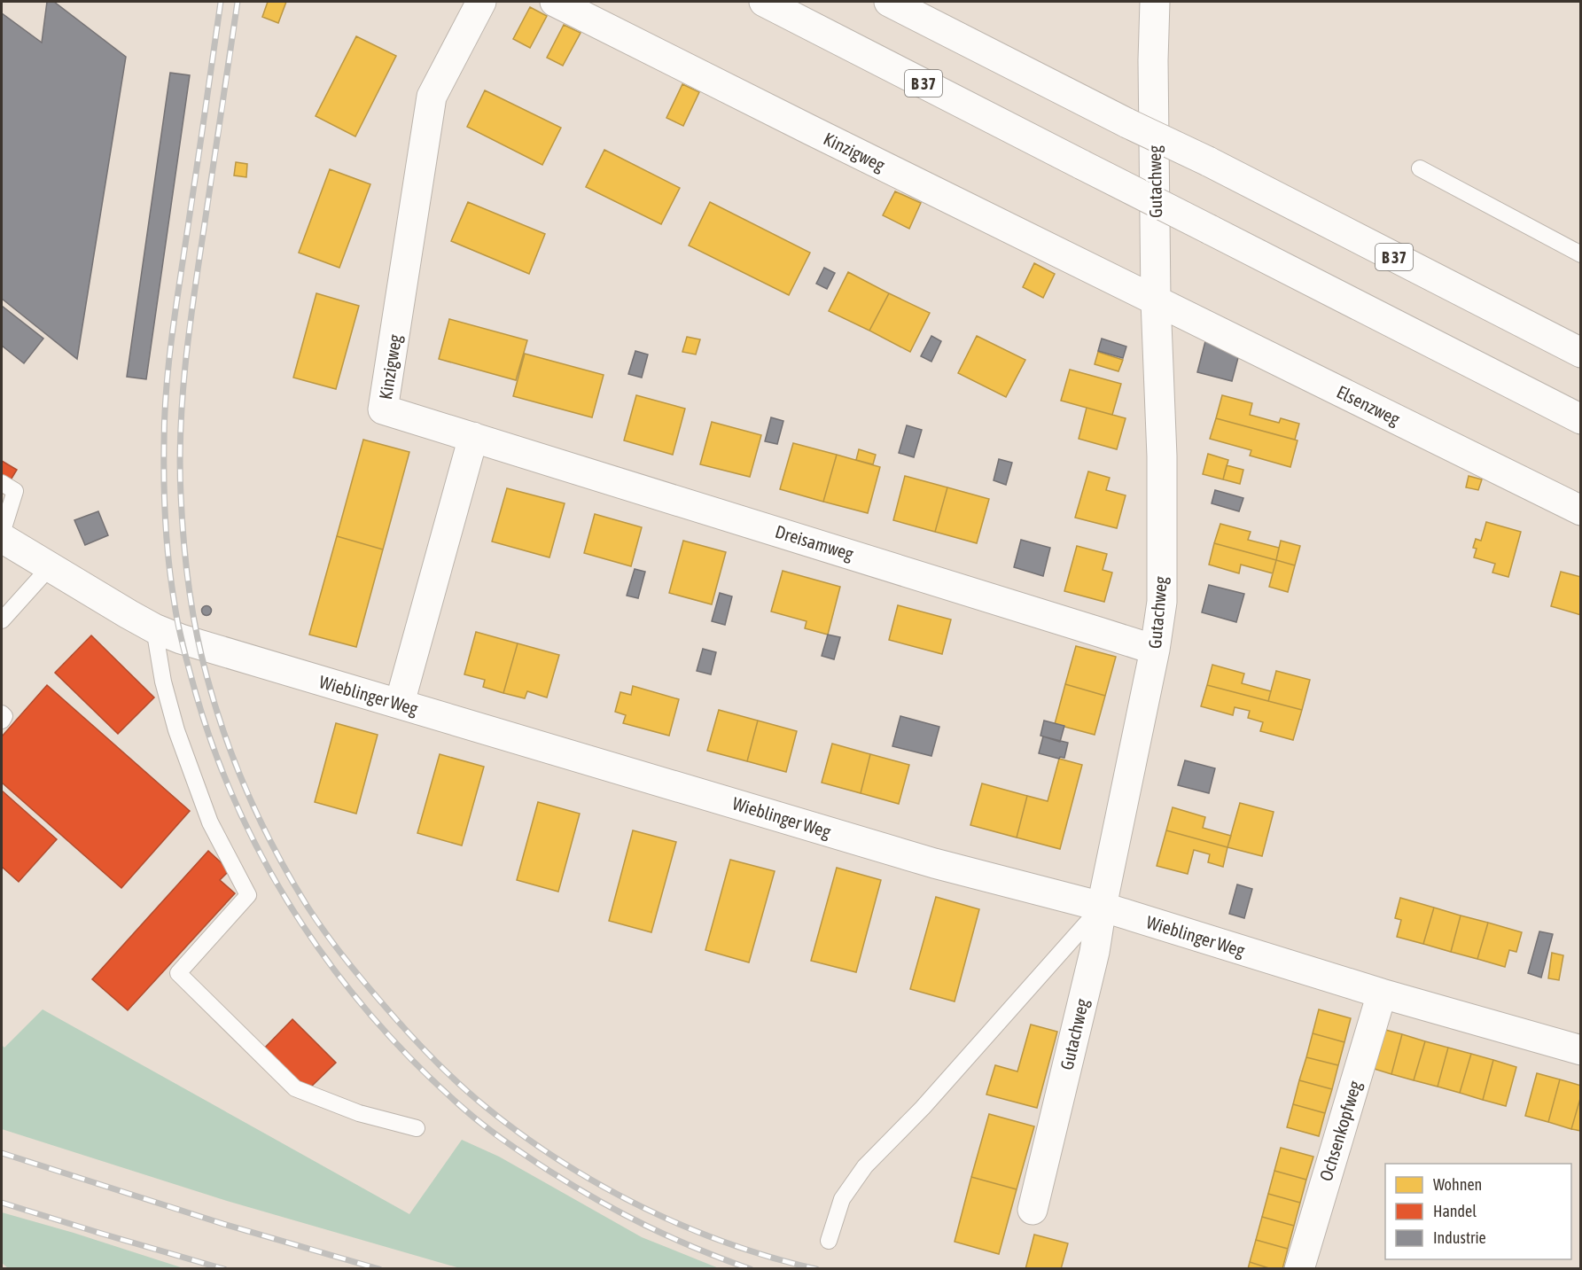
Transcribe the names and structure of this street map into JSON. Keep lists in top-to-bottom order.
{
  "streets": {
    "main road": [
      "B 37",
      "Kinzigweg",
      "Gutachweg",
      "Elsenzweg",
      "Dreisamweg",
      "Wieblinger Weg",
      "Ochsenkopfweg"
    ]
  },
  "crossings": [
    ["Kinzigweg", "Gutachweg"],
    ["Kinzigweg", "Elsenzweg"],
    ["Kinzigweg", "Dreisamweg"],
    ["Gutachweg", "Elsenzweg"],
    ["Gutachweg", "Dreisamweg"],
    ["Gutachweg", "Wieblinger Weg"],
    ["Wieblinger Weg", "Ochsenkopfweg"]
  ],
  "legend": ["Wohnen", "Handel", "Industrie"]
}
